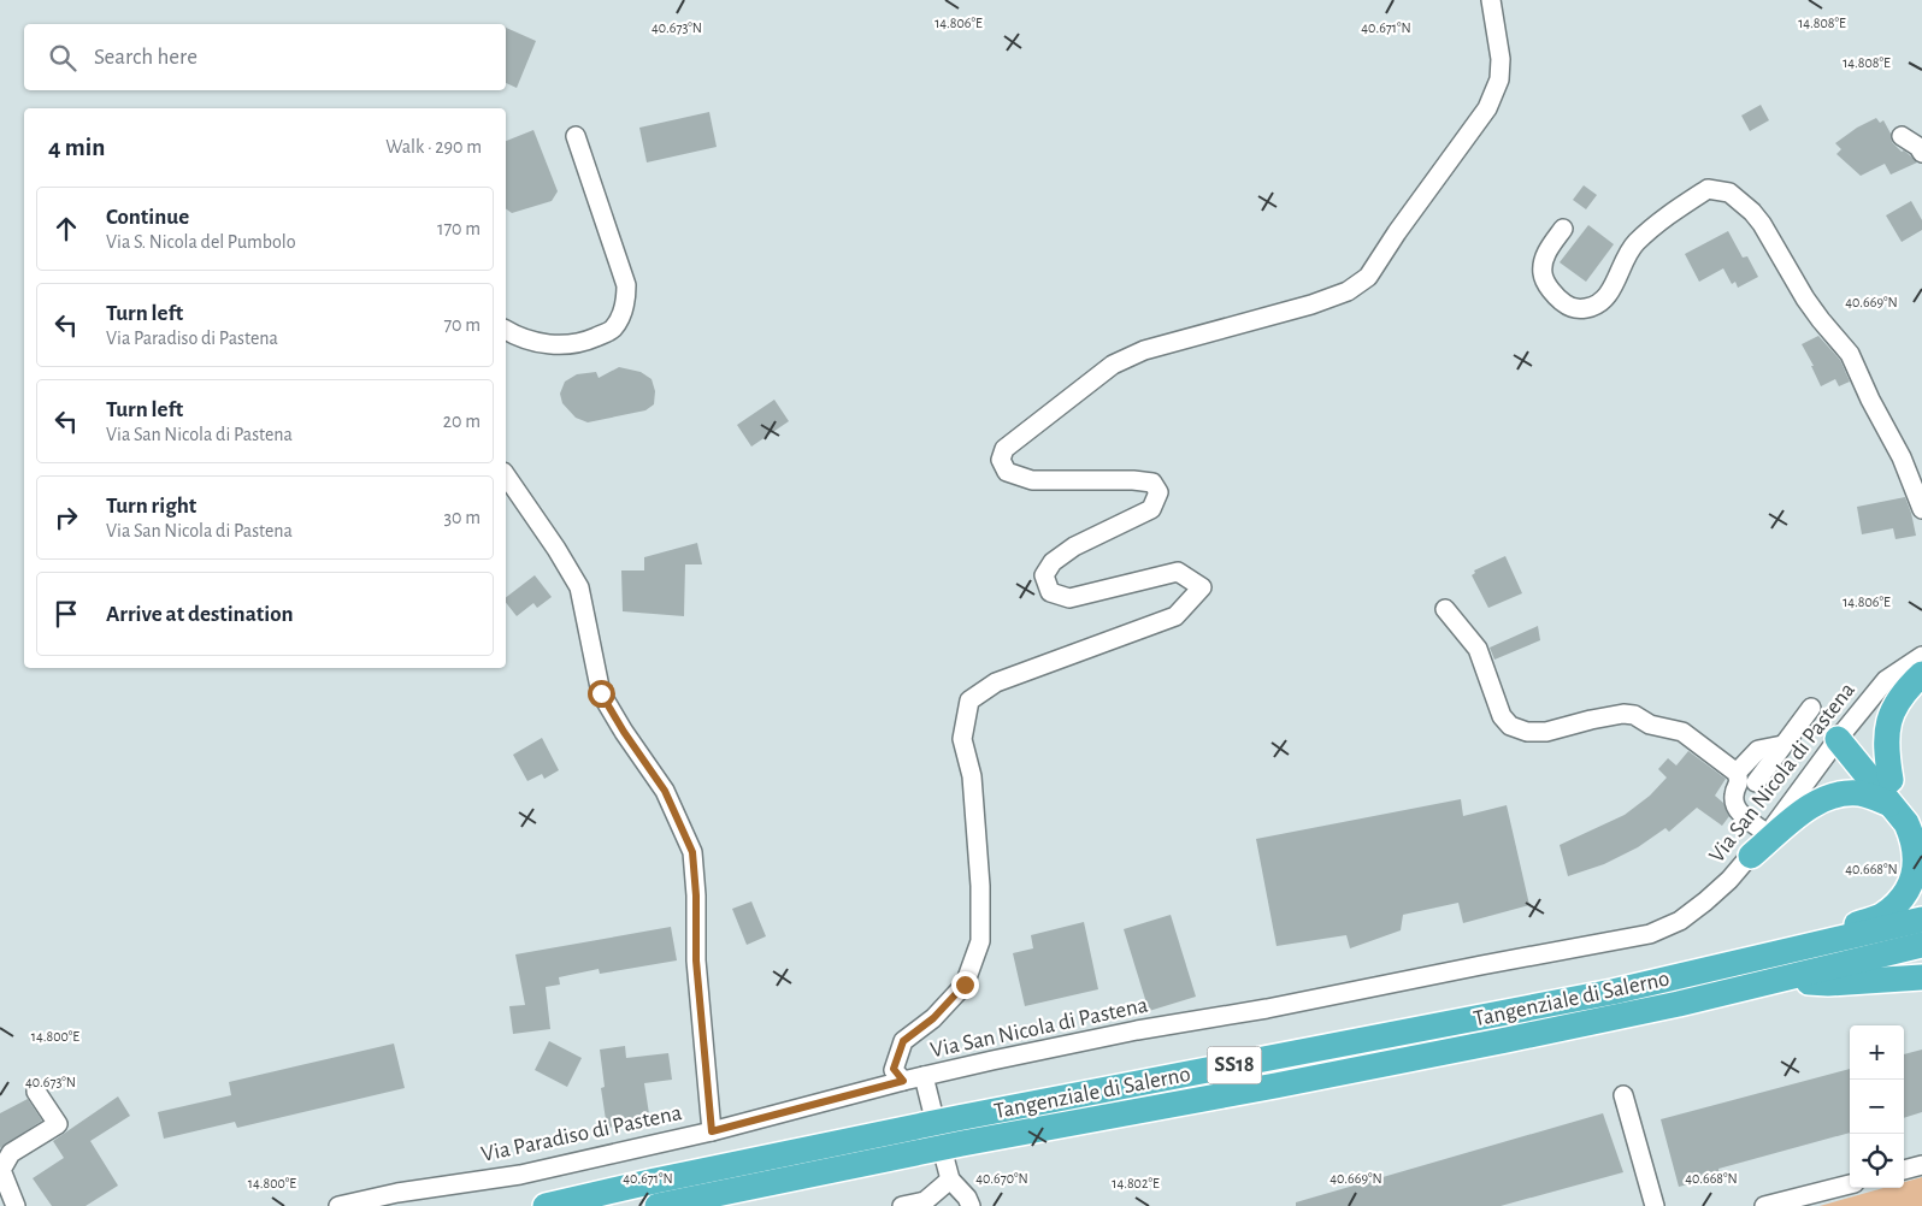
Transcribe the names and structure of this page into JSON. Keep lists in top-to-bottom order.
{
  "streets": {
    "highway": ["Tangenziale di Salerno", "SS18"],
    "street": ["Via San Nicola di Pastena", "Via Paradiso di Pastena"]
  },
  "crossings": [
    ["Via San Nicola di Pastena", "Via Paradiso di Pastena"]
  ],
  "page": {
    "search": "Search here",
    "heading": ["4 min", "Walk · 290 m"],
    "list": [
      ["Continue", "Via S. Nicola del Pumbolo", "170 m"],
      ["Turn left", "Via Paradiso di Pastena", "70 m"],
      ["Turn left", "Via San Nicola di Pastena", "20 m"],
      ["Turn right", "Via San Nicola di Pastena", "30 m"],
      "Arrive at destination"
    ],
    "map_buttons": ["+", "−"]
  },
  "coordinates": [
    "14.806°E",
    "14.808°E",
    "40.673°N",
    "40.671°N",
    "40.669°N",
    "40.668°N",
    "14.800°E",
    "40.670°N",
    "14.802°E"
  ]
}
